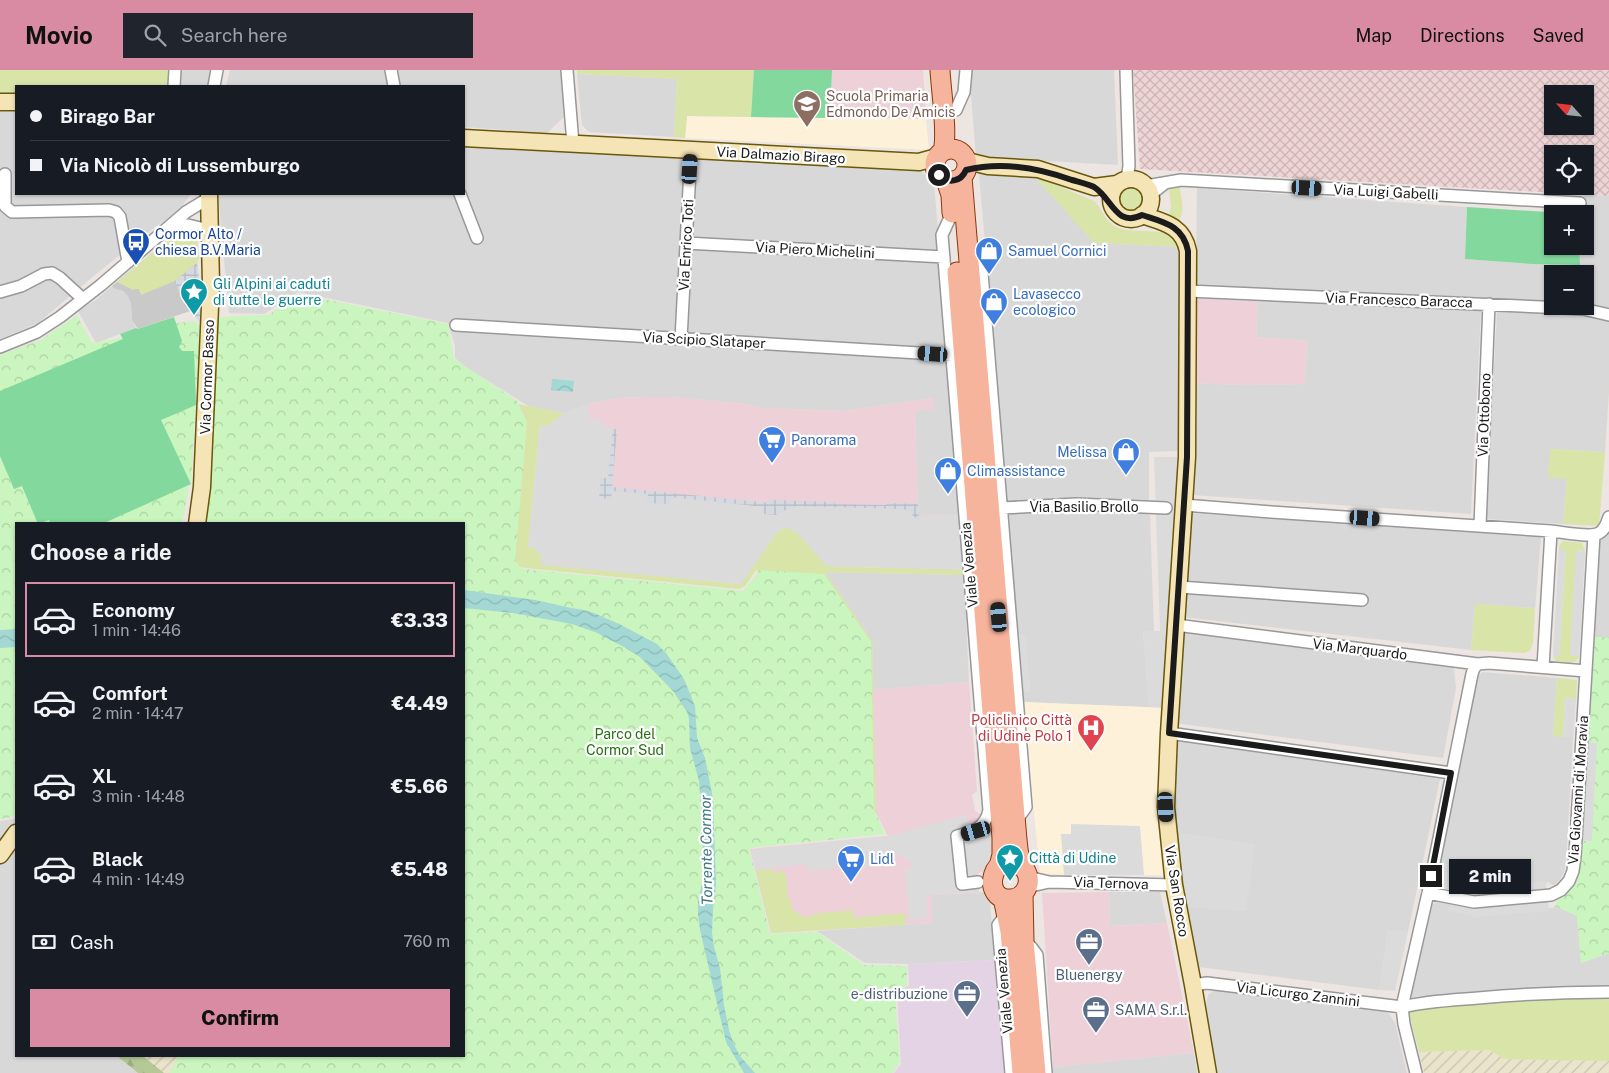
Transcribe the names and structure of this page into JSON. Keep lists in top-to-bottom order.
{
  "streets": {
    "main road": ["Viale Venezia"],
    "street": [
      "Via Dalmazio Birago",
      "Via Luigi Gabelli",
      "Via Enrico Toti",
      "Via Piero Michelini",
      "Via Francesco Baracca",
      "Via Scipio Slataper",
      "Via Cormor Basso",
      "Via Ottobono",
      "Via Basilio Brollo",
      "Via Marquardo",
      "Via Giovanni di Moravia",
      "Via Ternova",
      "Via San Rocco",
      "Via Licurgo Zannini"
    ]
  },
  "crossings": [
    ["Via Dalmazio Birago", "Via Enrico Toti"],
    ["Via Dalmazio Birago", "Viale Venezia"],
    ["Via Luigi Gabelli", "Via San Rocco"],
    ["Via Enrico Toti", "Via Piero Michelini"],
    ["Via Enrico Toti", "Via Scipio Slataper"],
    ["Via Piero Michelini", "Viale Venezia"],
    ["Via Francesco Baracca", "Via Ottobono"],
    ["Via Francesco Baracca", "Via San Rocco"],
    ["Via Scipio Slataper", "Viale Venezia"],
    ["Via Basilio Brollo", "Viale Venezia"],
    ["Viale Venezia", "Via Ternova"],
    ["Via Marquardo", "Via Giovanni di Moravia"],
    ["Via Marquardo", "Via San Rocco"],
    ["Via Ternova", "Via San Rocco"],
    ["Via San Rocco", "Via Licurgo Zannini"]
  ],
  "water": ["Torrente Cormor"],
  "parks": ["Parco del Cormor Sud"],
  "places": {
    "school or university": ["Scuola Primaria Edmondo De Amicis"],
    "bus stop": ["Cormor Alto / chiesa B.V.Maria"],
    "shop": [
      "Samuel Cornici",
      "Lavasecco ecologico",
      "Melissa",
      "Climassistance"
    ],
    "place": ["Gli Alpini ai caduti di tutte le guerre", "Città di Udine"],
    "supermarket": ["Panorama", "Lidl"],
    "hospital": ["Policlinico Città di Udine Polo 1"],
    "office": ["Bluenergy", "e-distribuzione", "SAMA S.r.l."]
  },
  "north": "top left",
  "page": {
    "header": "Movio",
    "search": "Search here",
    "nav": ["Map", "Directions", "Saved"],
    "map_buttons": ["+", "−"],
    "banner": ["Birago Bar", "Via Nicolò di Lussemburgo"],
    "heading": "Choose a ride",
    "list": [
      {
        "name": "Economy",
        "note": "1 min · 14:46",
        "value": "€3.33"
      },
      {
        "name": "Comfort",
        "note": "2 min · 14:47",
        "value": "€4.49"
      },
      {
        "name": "XL",
        "note": "3 min · 14:48",
        "value": "€5.66"
      },
      {
        "name": "Black",
        "note": "4 min · 14:49",
        "value": "€5.48"
      }
    ],
    "bubble": "2 min",
    "pay": ["Cash", "760 m"],
    "buttons": "Confirm"
  }
}
